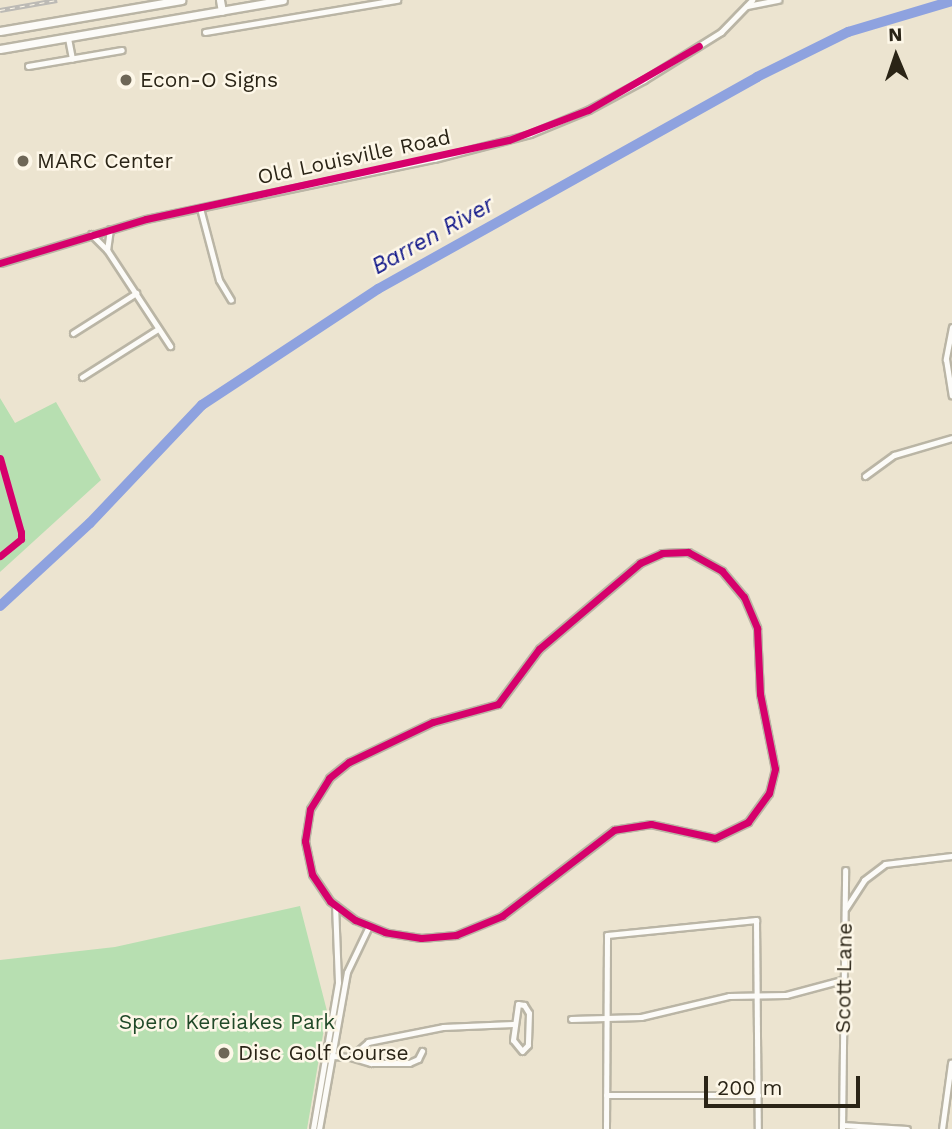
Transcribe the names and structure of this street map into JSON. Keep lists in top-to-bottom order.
{
  "streets": {
    "street": ["Old Louisville Road", "Scott Lane"]
  },
  "water": ["Barren River"],
  "parks": ["Spero Kereiakes Park"],
  "places": ["Econ-O Signs", "MARC Center", "Disc Golf Course"],
  "scale_bar": "200 m",
  "north": "top"
}
